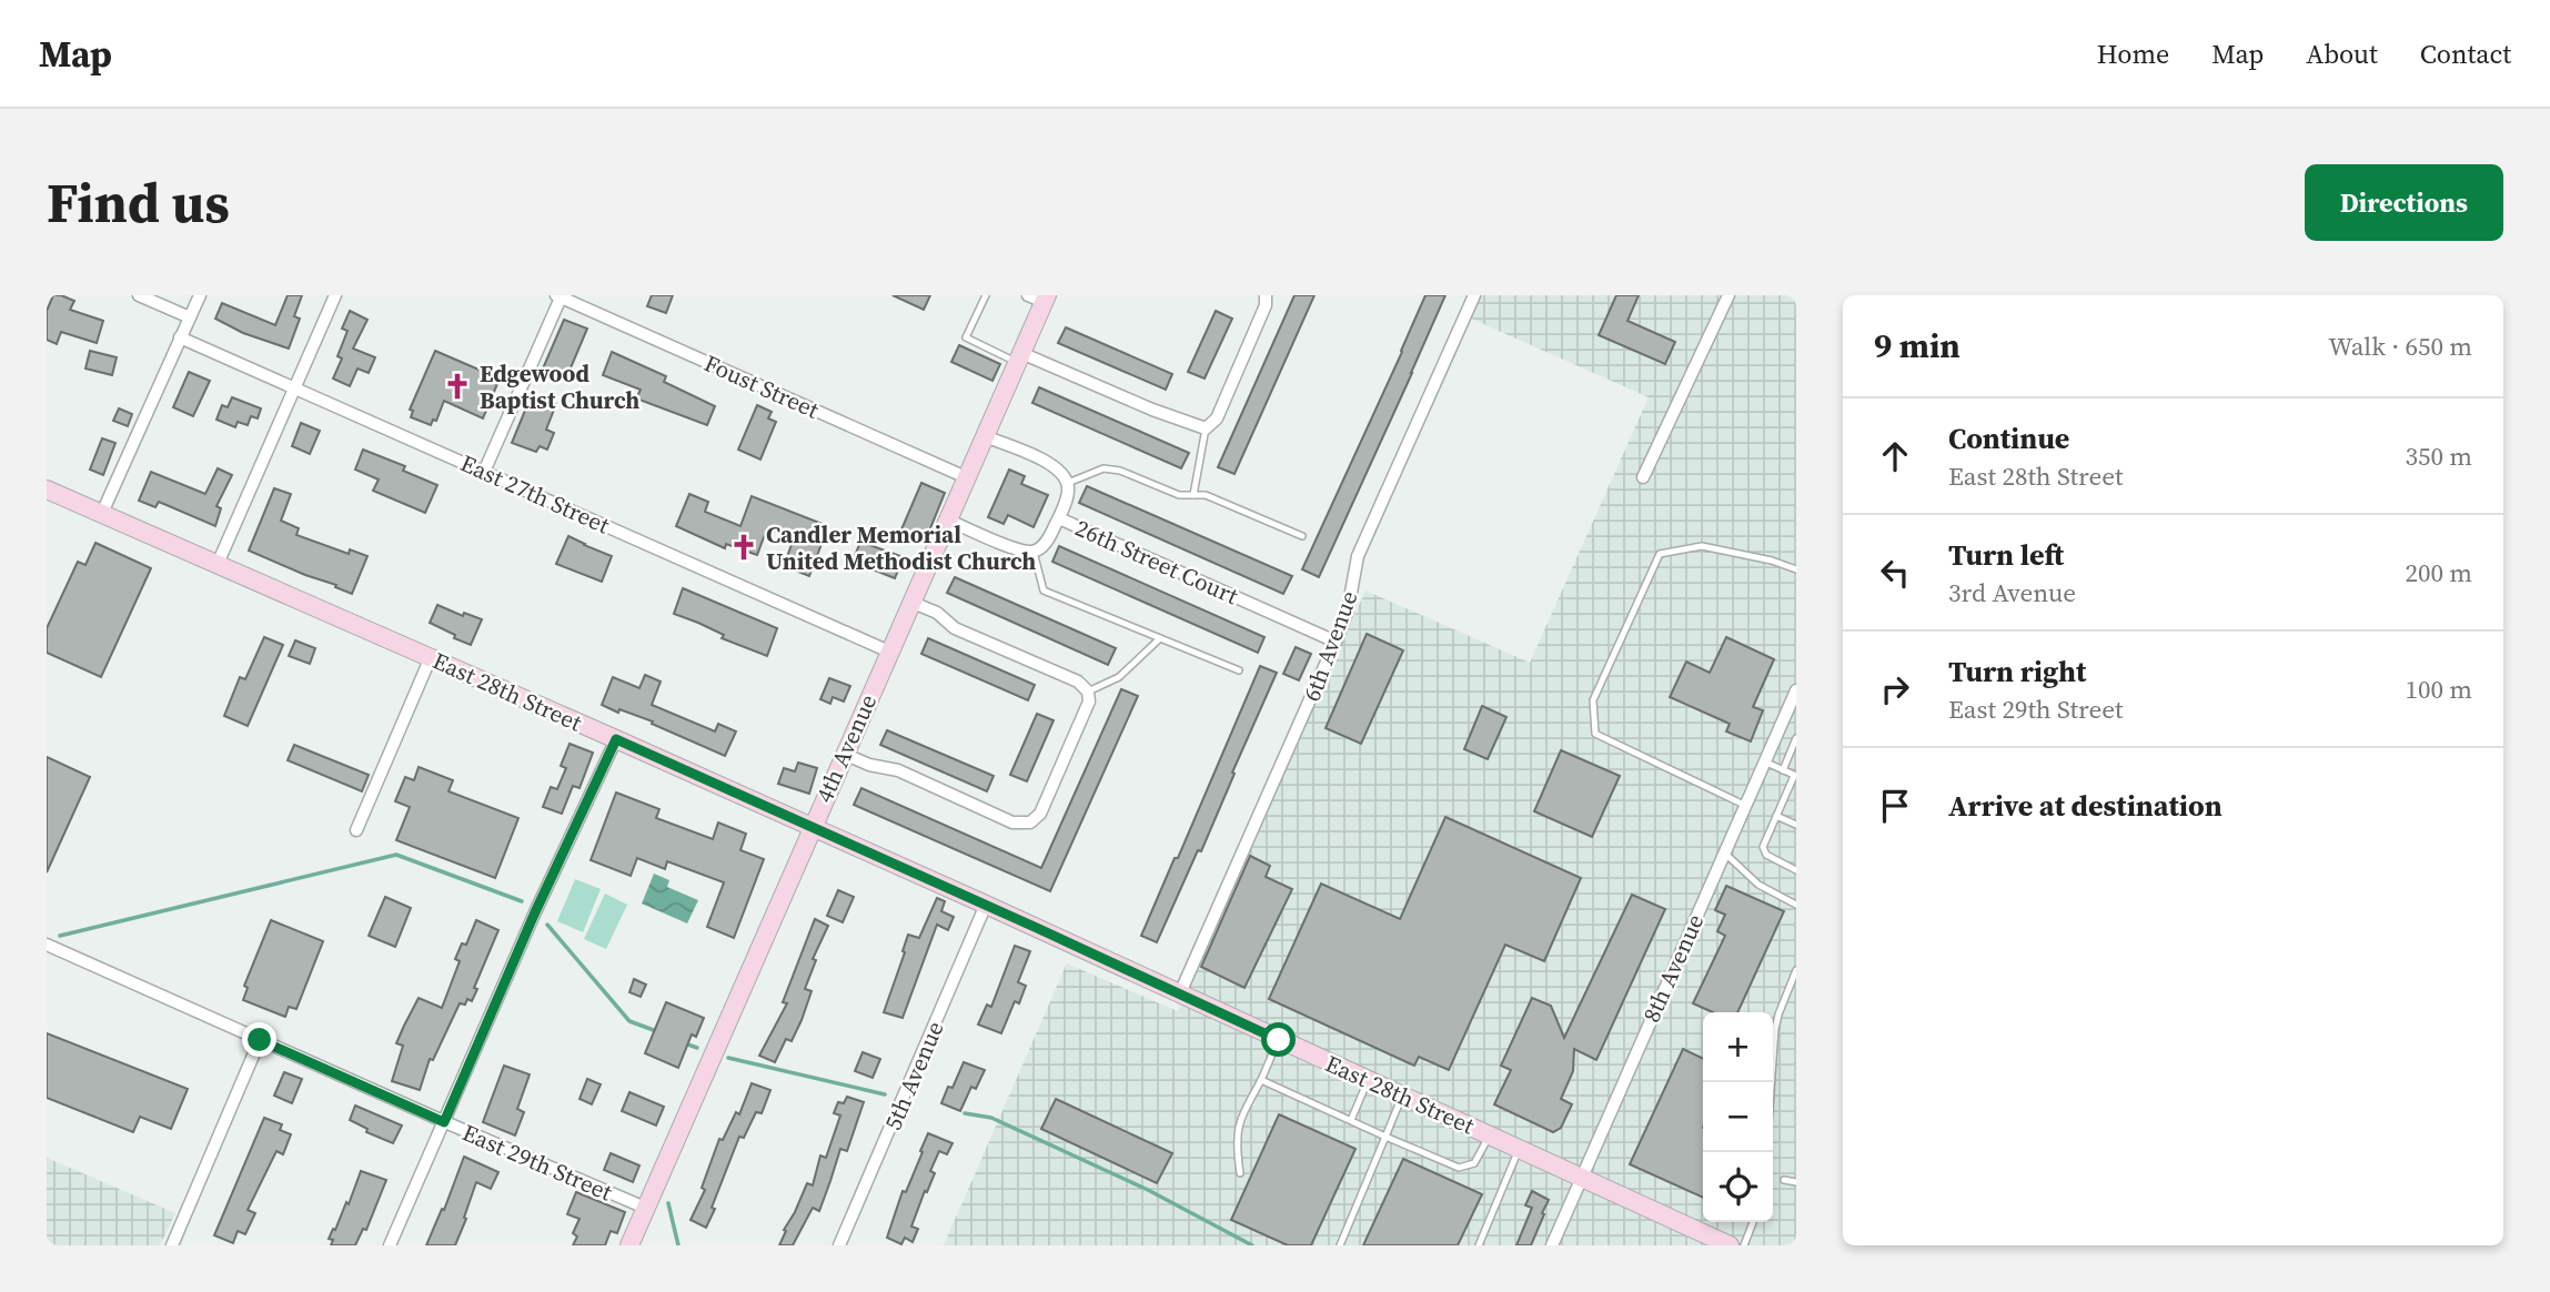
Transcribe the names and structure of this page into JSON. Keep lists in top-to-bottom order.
{
  "streets": {
    "street": [
      "Foust Street",
      "East 27th Street",
      "26th Street Court",
      "6th Avenue",
      "East 28th Street",
      "4th Avenue",
      "8th Avenue",
      "5th Avenue",
      "East 29th Street"
    ]
  },
  "crossings": [
    ["Foust Street", "4th Avenue"],
    ["East 27th Street", "4th Avenue"],
    ["26th Street Court", "6th Avenue"],
    ["26th Street Court", "4th Avenue"],
    ["6th Avenue", "East 28th Street"],
    ["East 28th Street", "4th Avenue"],
    ["East 28th Street", "8th Avenue"],
    ["East 28th Street", "5th Avenue"],
    ["4th Avenue", "East 29th Street"]
  ],
  "places": {
    "church": ["Edgewood Baptist Church", "Candler Memorial United Methodist Church"]
  },
  "page": {
    "header": "Map",
    "nav": [
      "Home",
      "Map",
      "About",
      "Contact"
    ],
    "buttons": "Directions",
    "title": "Find us",
    "heading": ["9 min", "Walk · 650 m"],
    "list": [
      ["Continue", "East 28th Street", "350 m"],
      ["Turn left", "3rd Avenue", "200 m"],
      ["Turn right", "East 29th Street", "100 m"],
      "Arrive at destination"
    ],
    "map_buttons": ["+", "−"]
  }
}
